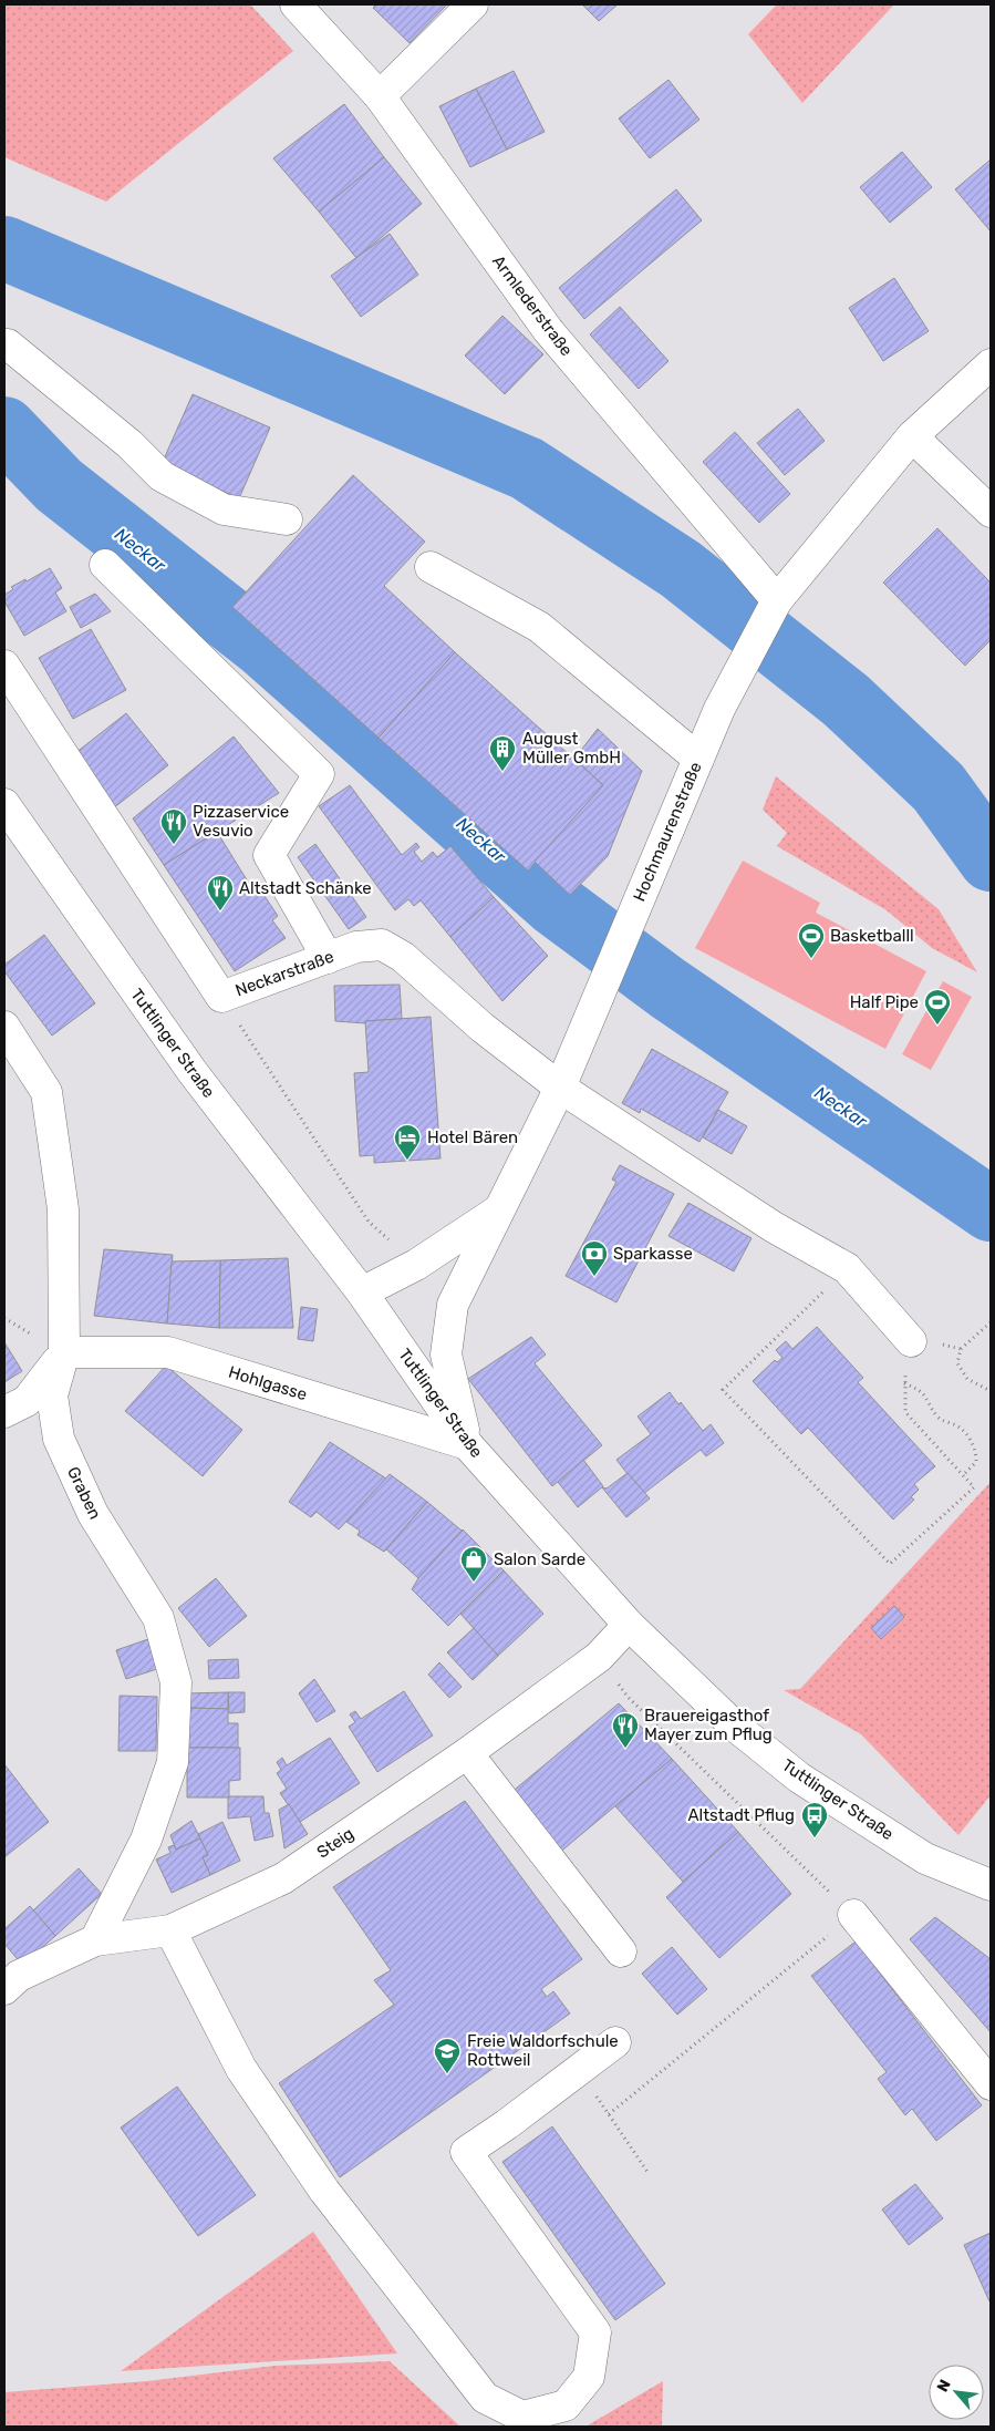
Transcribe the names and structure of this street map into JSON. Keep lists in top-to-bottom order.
{
  "streets": {
    "street": [
      "Armlederstraße",
      "Hochmaurenstraße",
      "Neckarstraße",
      "Tuttlinger Straße",
      "Hohlgasse",
      "Graben",
      "Steig"
    ]
  },
  "crossings": [
    ["Armlederstraße", "Hochmaurenstraße"],
    ["Hochmaurenstraße", "Neckarstraße"],
    ["Hochmaurenstraße", "Tuttlinger Straße"],
    ["Tuttlinger Straße", "Hohlgasse"],
    ["Tuttlinger Straße", "Steig"],
    ["Hohlgasse", "Graben"],
    ["Graben", "Steig"]
  ],
  "water": ["Neckar"],
  "places": {
    "building": ["August Müller GmbH"],
    "restaurant": ["Pizzaservice Vesuvio", "Altstadt Schänke", "Brauereigasthof Mayer zum Pflug"],
    "sports": ["Basketballl", "Half Pipe"],
    "hotel": ["Hotel Bären"],
    "bank": ["Sparkasse"],
    "shop": ["Salon Sarde"],
    "bus stop": ["Altstadt Pflug"],
    "school or university": ["Freie Waldorfschule Rottweil"]
  },
  "north": "top left"
}
